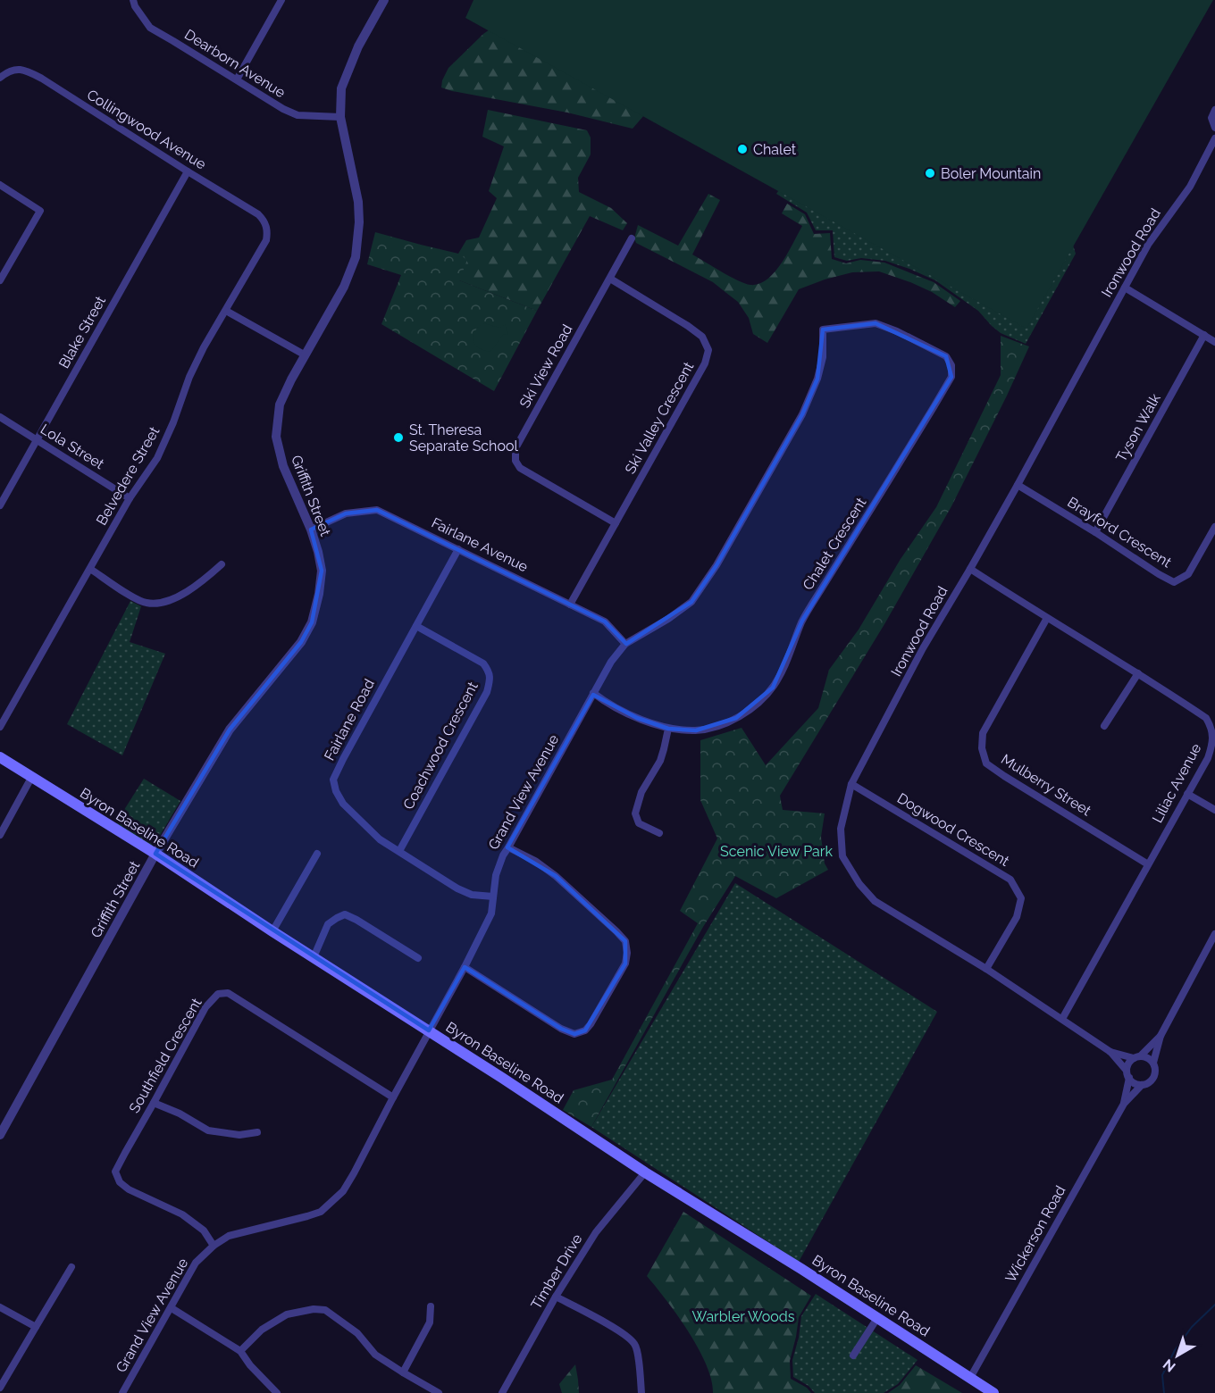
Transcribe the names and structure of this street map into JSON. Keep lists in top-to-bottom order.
{
  "streets": {
    "main road": ["Byron Baseline Road"],
    "street": [
      "Dearborn Avenue",
      "Collingwood Avenue",
      "Ironwood Road",
      "Blake Street",
      "Ski View Road",
      "Ski Valley Crescent",
      "Tyson Walk",
      "Lola Street",
      "Belvedere Street",
      "Griffith Street",
      "Brayford Crescent",
      "Chalet Crescent",
      "Fairlane Avenue",
      "Fairlane Road",
      "Coachwood Crescent",
      "Liliac Avenue",
      "Mulberry Street",
      "Grand View Avenue",
      "Dogwood Crescent",
      "Southfield Crescent",
      "Wickerson Road",
      "Timber Drive"
    ]
  },
  "crossings": [
    ["Dearborn Avenue", "Griffith Street"],
    ["Collingwood Avenue", "Blake Street"],
    ["Collingwood Avenue", "Belvedere Street"],
    ["Ironwood Road", "Brayford Crescent"],
    ["Ironwood Road", "Liliac Avenue"],
    ["Ironwood Road", "Dogwood Crescent"],
    ["Ironwood Road", "Wickerson Road"],
    ["Blake Street", "Lola Street"],
    ["Ski View Road", "Ski Valley Crescent"],
    ["Ski Valley Crescent", "Fairlane Avenue"],
    ["Tyson Walk", "Brayford Crescent"],
    ["Lola Street", "Belvedere Street"],
    ["Griffith Street", "Fairlane Avenue"],
    ["Griffith Street", "Byron Baseline Road"],
    ["Chalet Crescent", "Grand View Avenue"],
    ["Fairlane Avenue", "Fairlane Road"],
    ["Fairlane Avenue", "Grand View Avenue"],
    ["Fairlane Road", "Coachwood Crescent"],
    ["Fairlane Road", "Grand View Avenue"],
    ["Liliac Avenue", "Mulberry Street"],
    ["Grand View Avenue", "Byron Baseline Road"],
    ["Grand View Avenue", "Southfield Crescent"],
    ["Byron Baseline Road", "Wickerson Road"],
    ["Byron Baseline Road", "Timber Drive"]
  ],
  "parks": ["Scenic View Park", "Warbler Woods"],
  "places": ["Chalet", "Boler Mountain", "St. Theresa Separate School"],
  "north": "bottom left"
}
